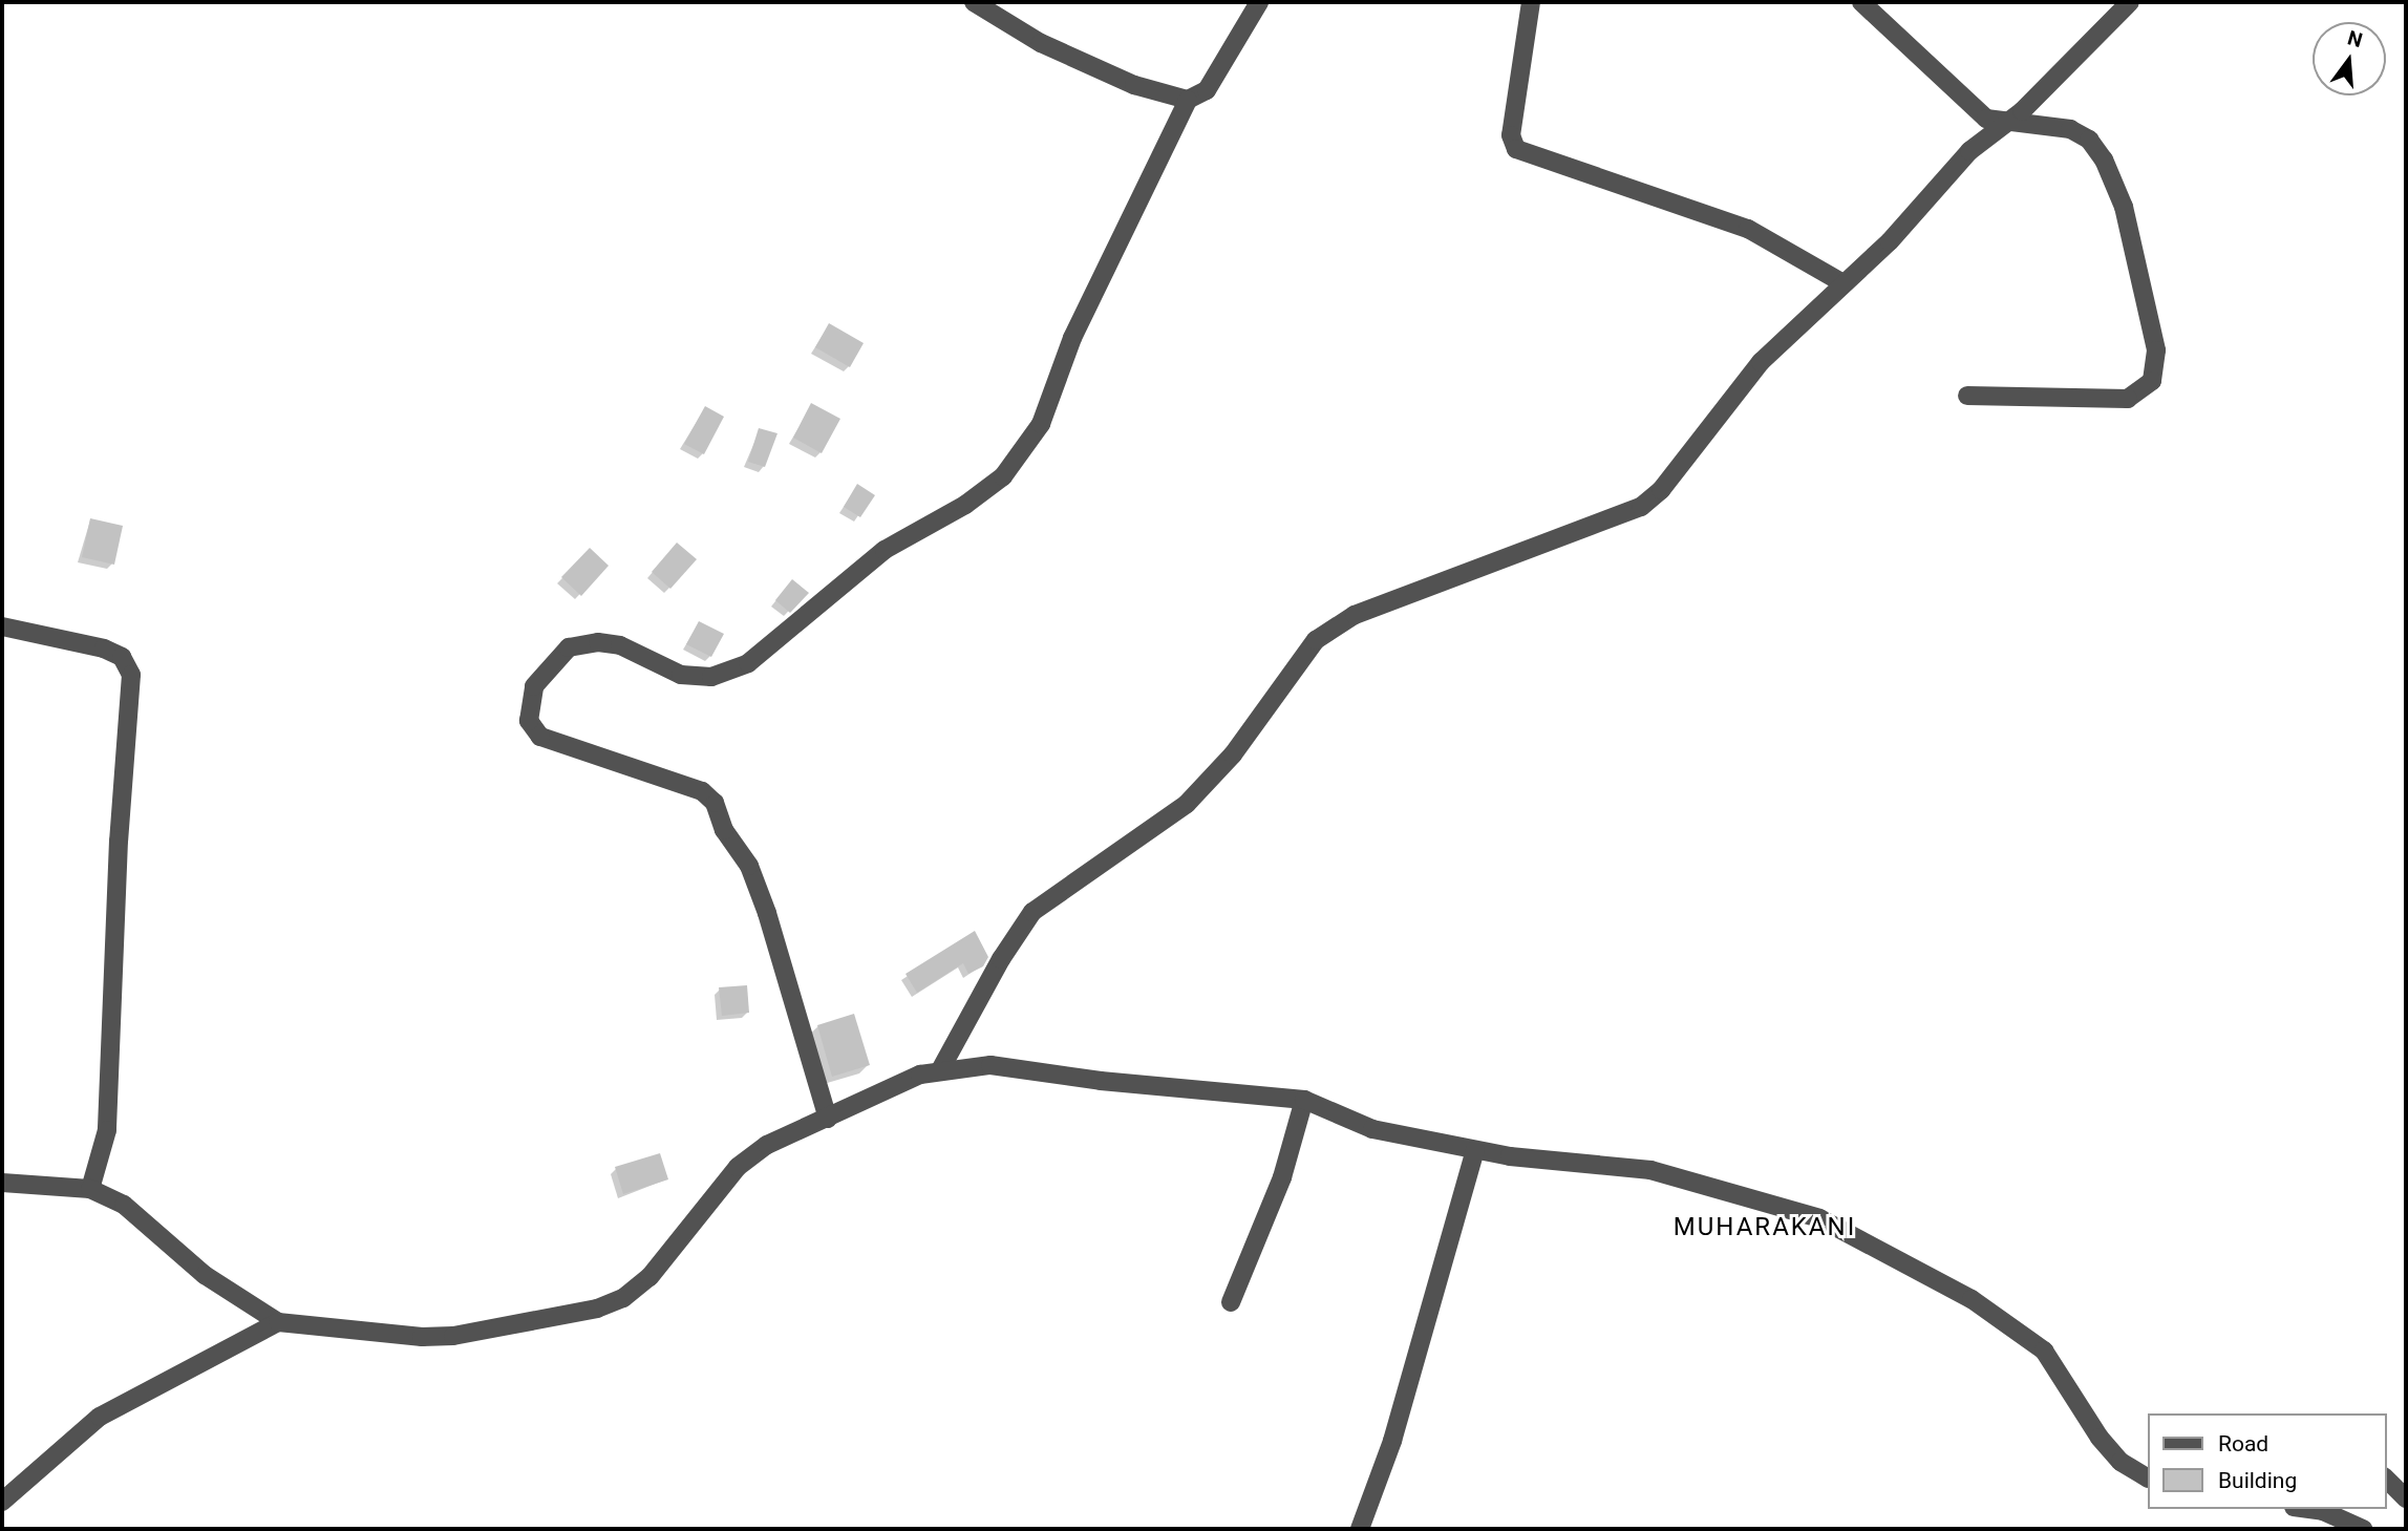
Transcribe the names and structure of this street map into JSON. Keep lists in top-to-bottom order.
{
  "districts": ["MUHARAKANI"],
  "legend": ["Road", "Building"],
  "north": "top"
}
